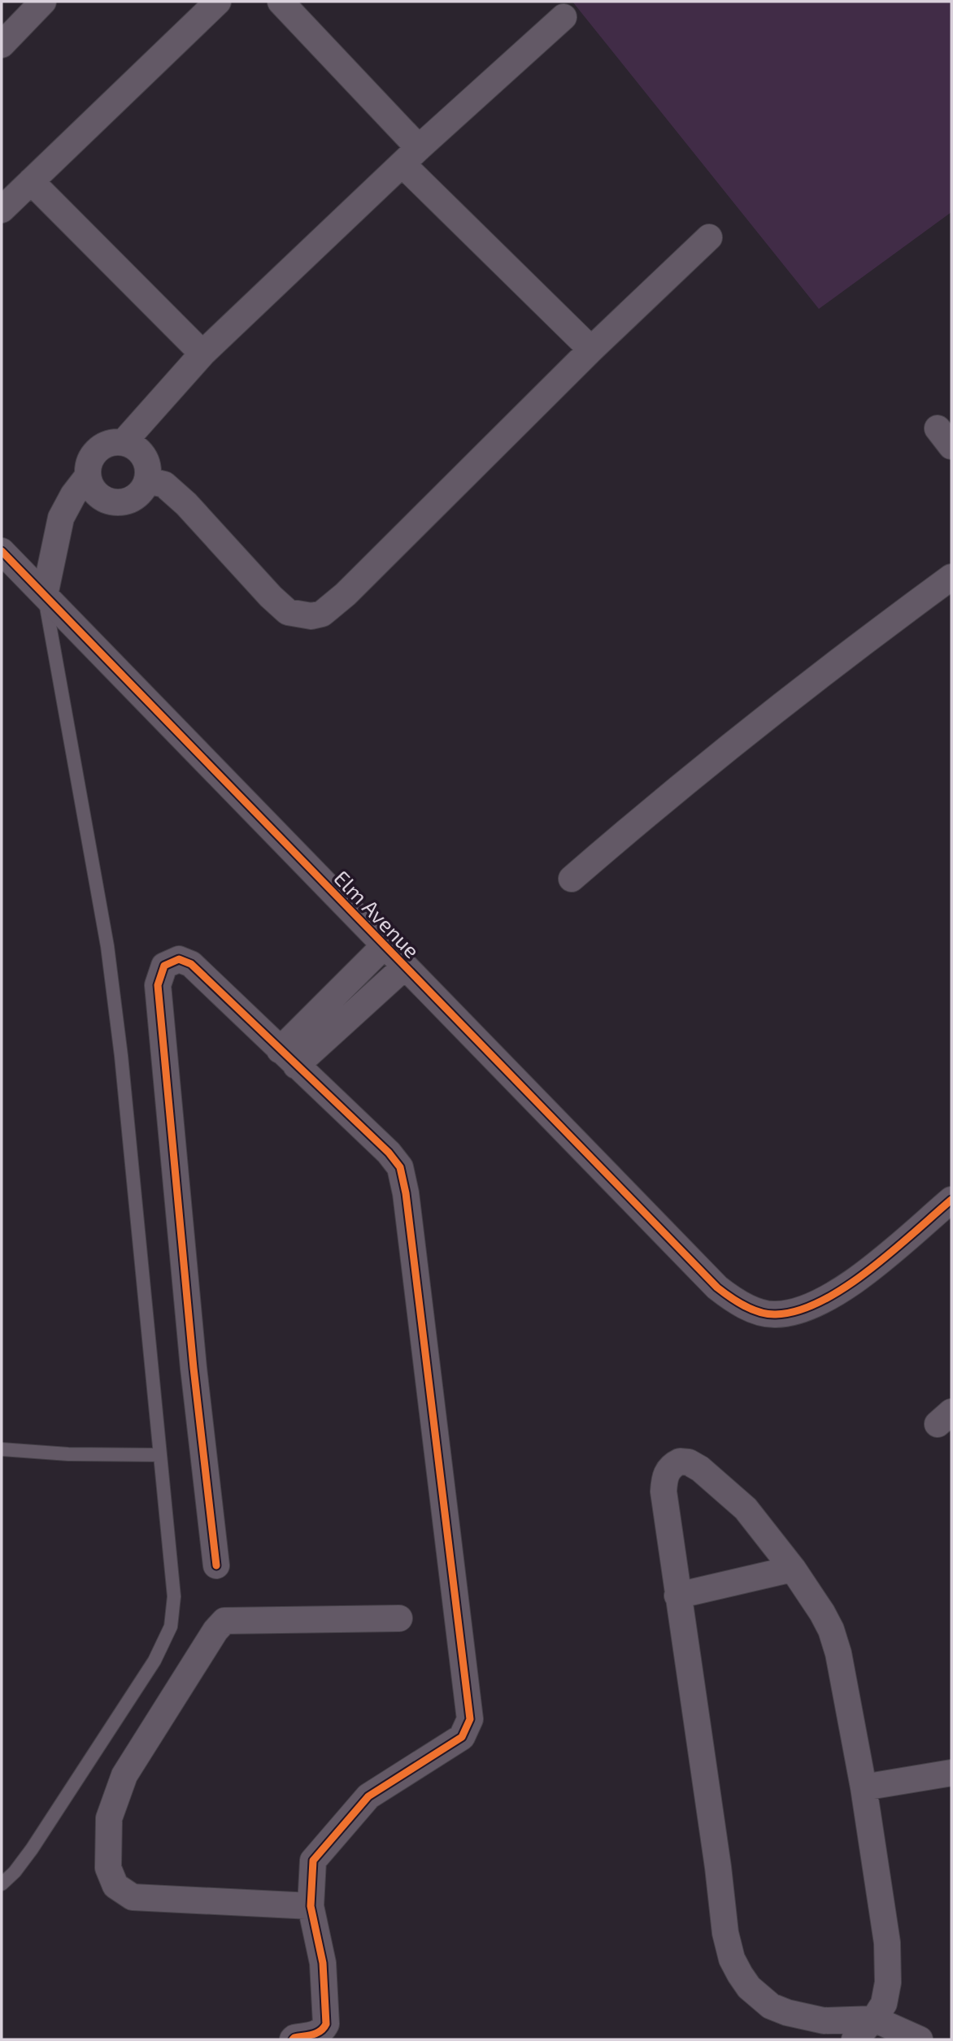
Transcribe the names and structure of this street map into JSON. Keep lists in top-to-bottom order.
{
  "streets": {
    "street": ["Elm Avenue"]
  }
}
